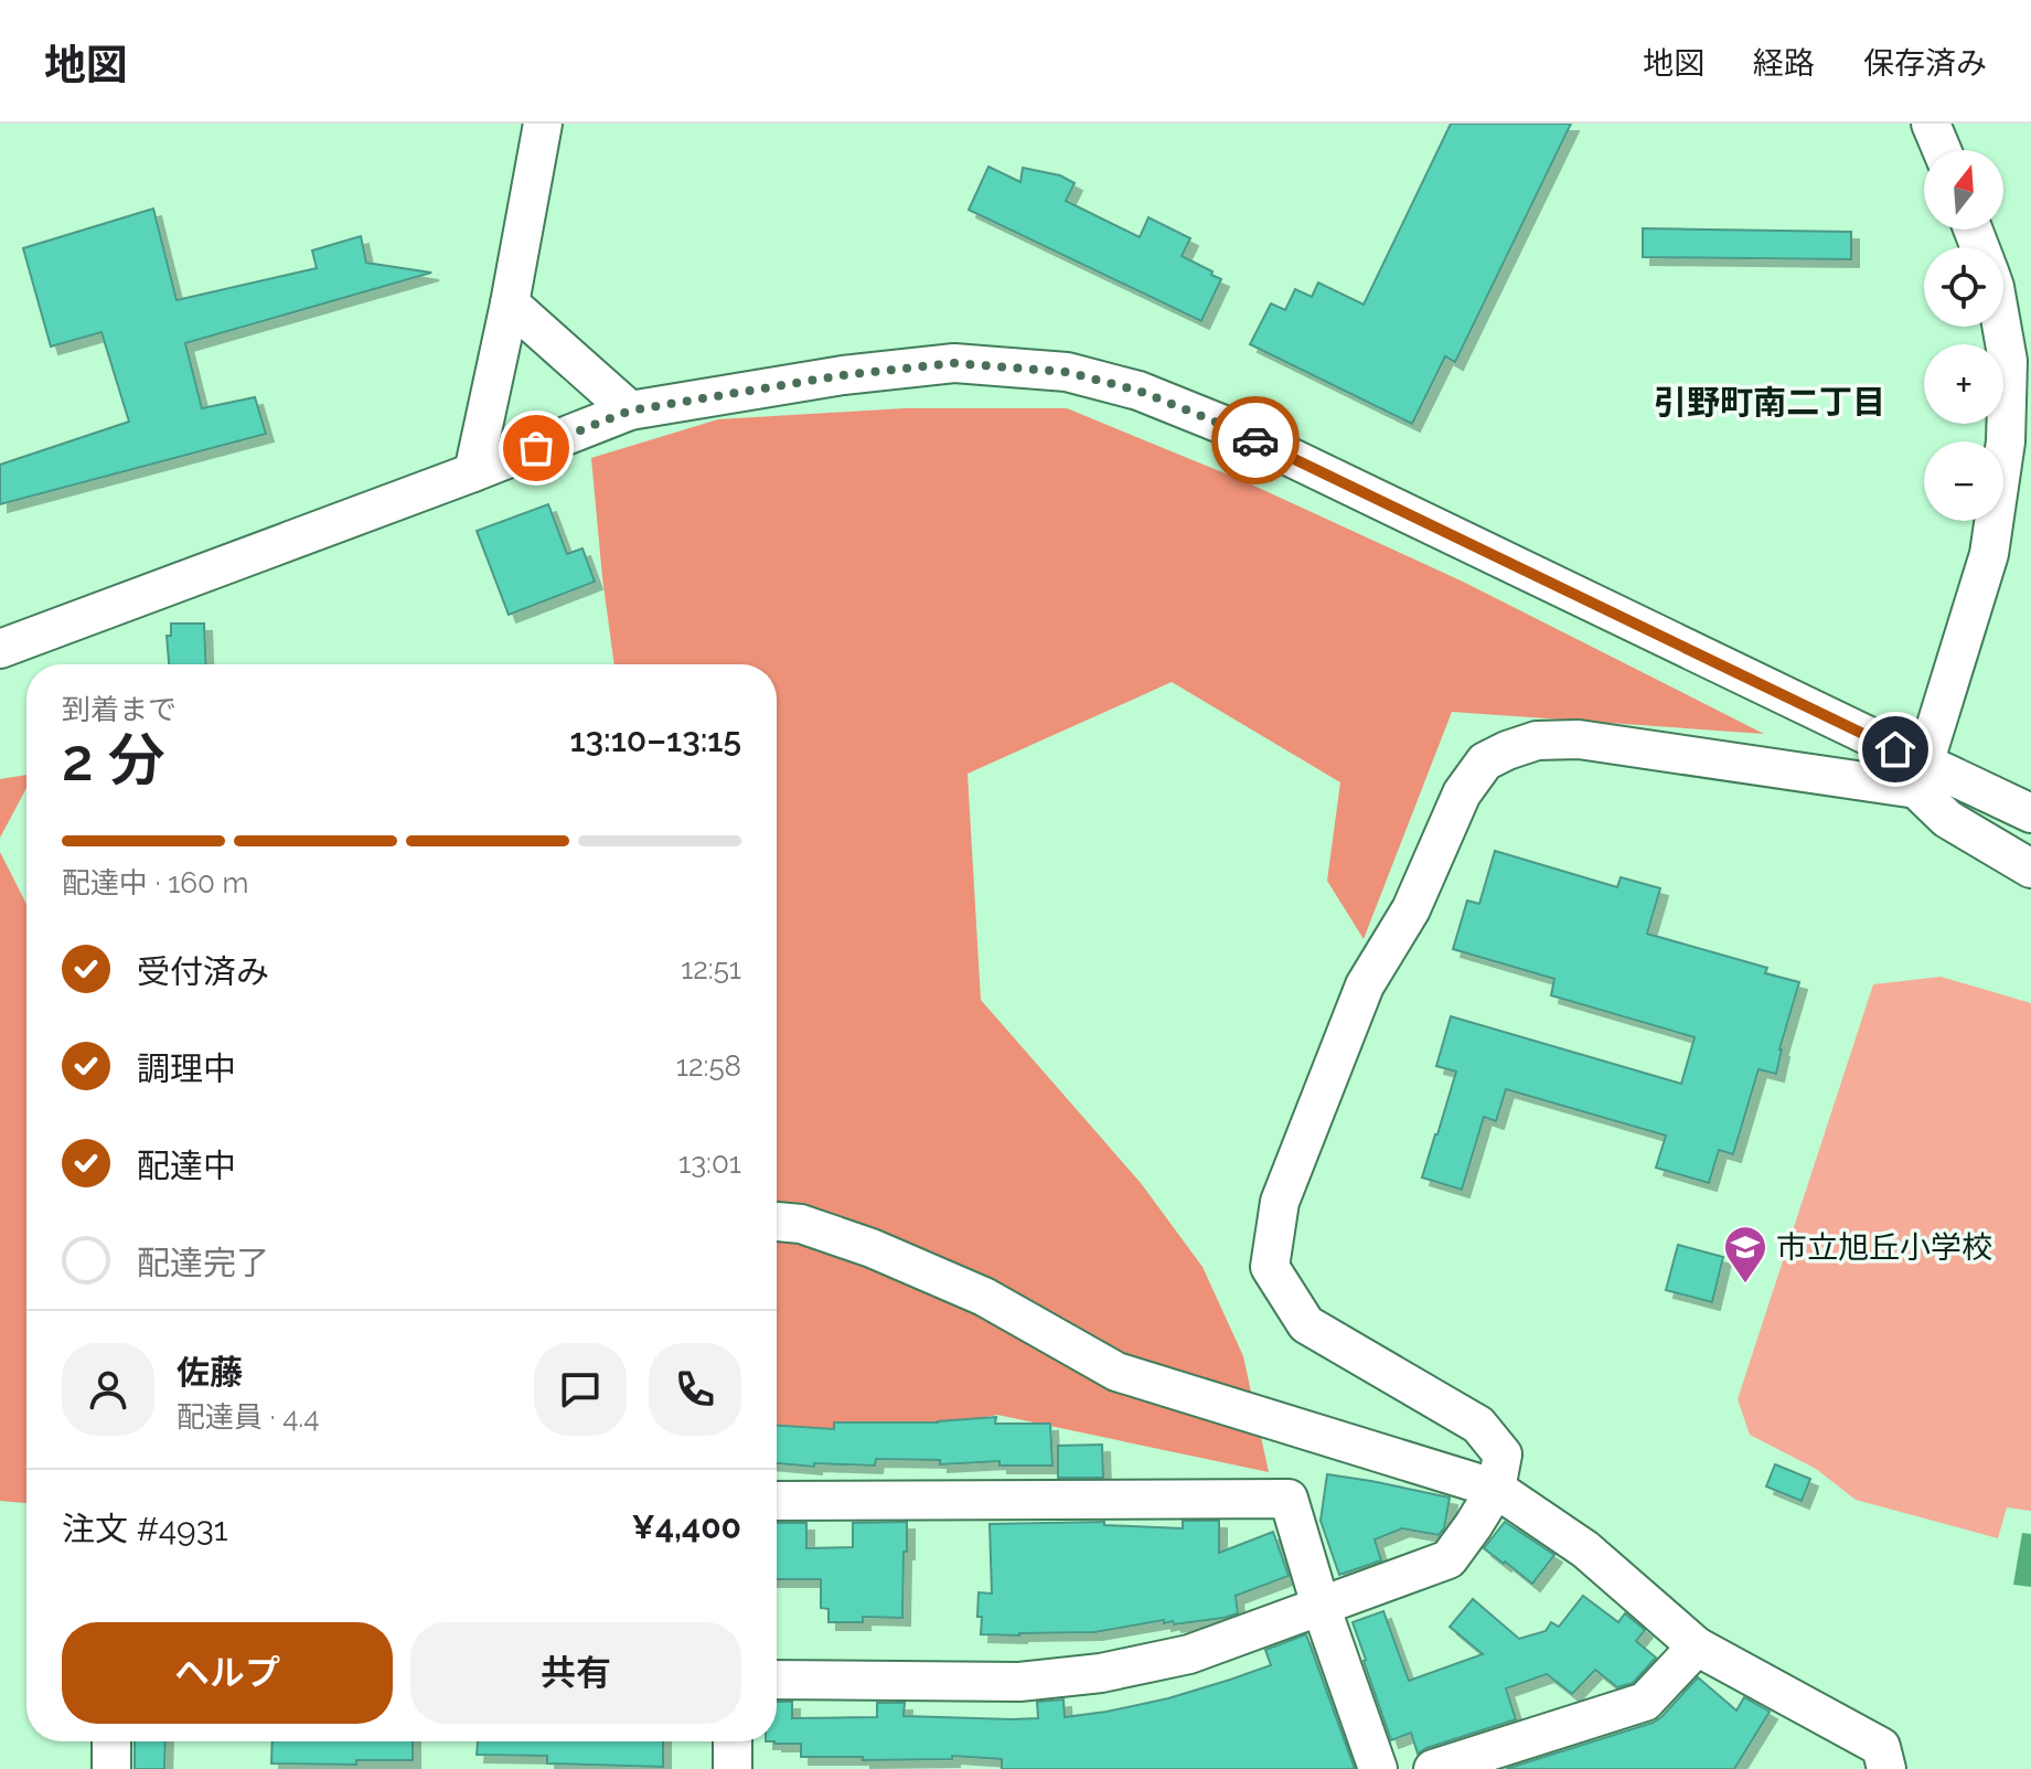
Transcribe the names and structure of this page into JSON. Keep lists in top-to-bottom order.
{
  "districts": ["引野町南二丁目"],
  "places": {
    "school or university": ["市立旭丘小学校"]
  },
  "north": "top",
  "page": {
    "header": "地図",
    "nav": ["地図", "経路", "保存済み"],
    "map_buttons": ["+", "−"],
    "heading": ["2 分", "到着まで", "13:10–13:15"],
    "panel": [
      "佐藤",
      "配達員 · 4.4",
      "注文 #4931",
      "¥4,400"
    ],
    "bar": "配達中 · 160 m",
    "list": [
      ["受付済み", "12:51"],
      ["調理中", "12:58"],
      ["配達中", "13:01"],
      "配達完了"
    ],
    "buttons": ["ヘルプ", "共有"]
  }
}
